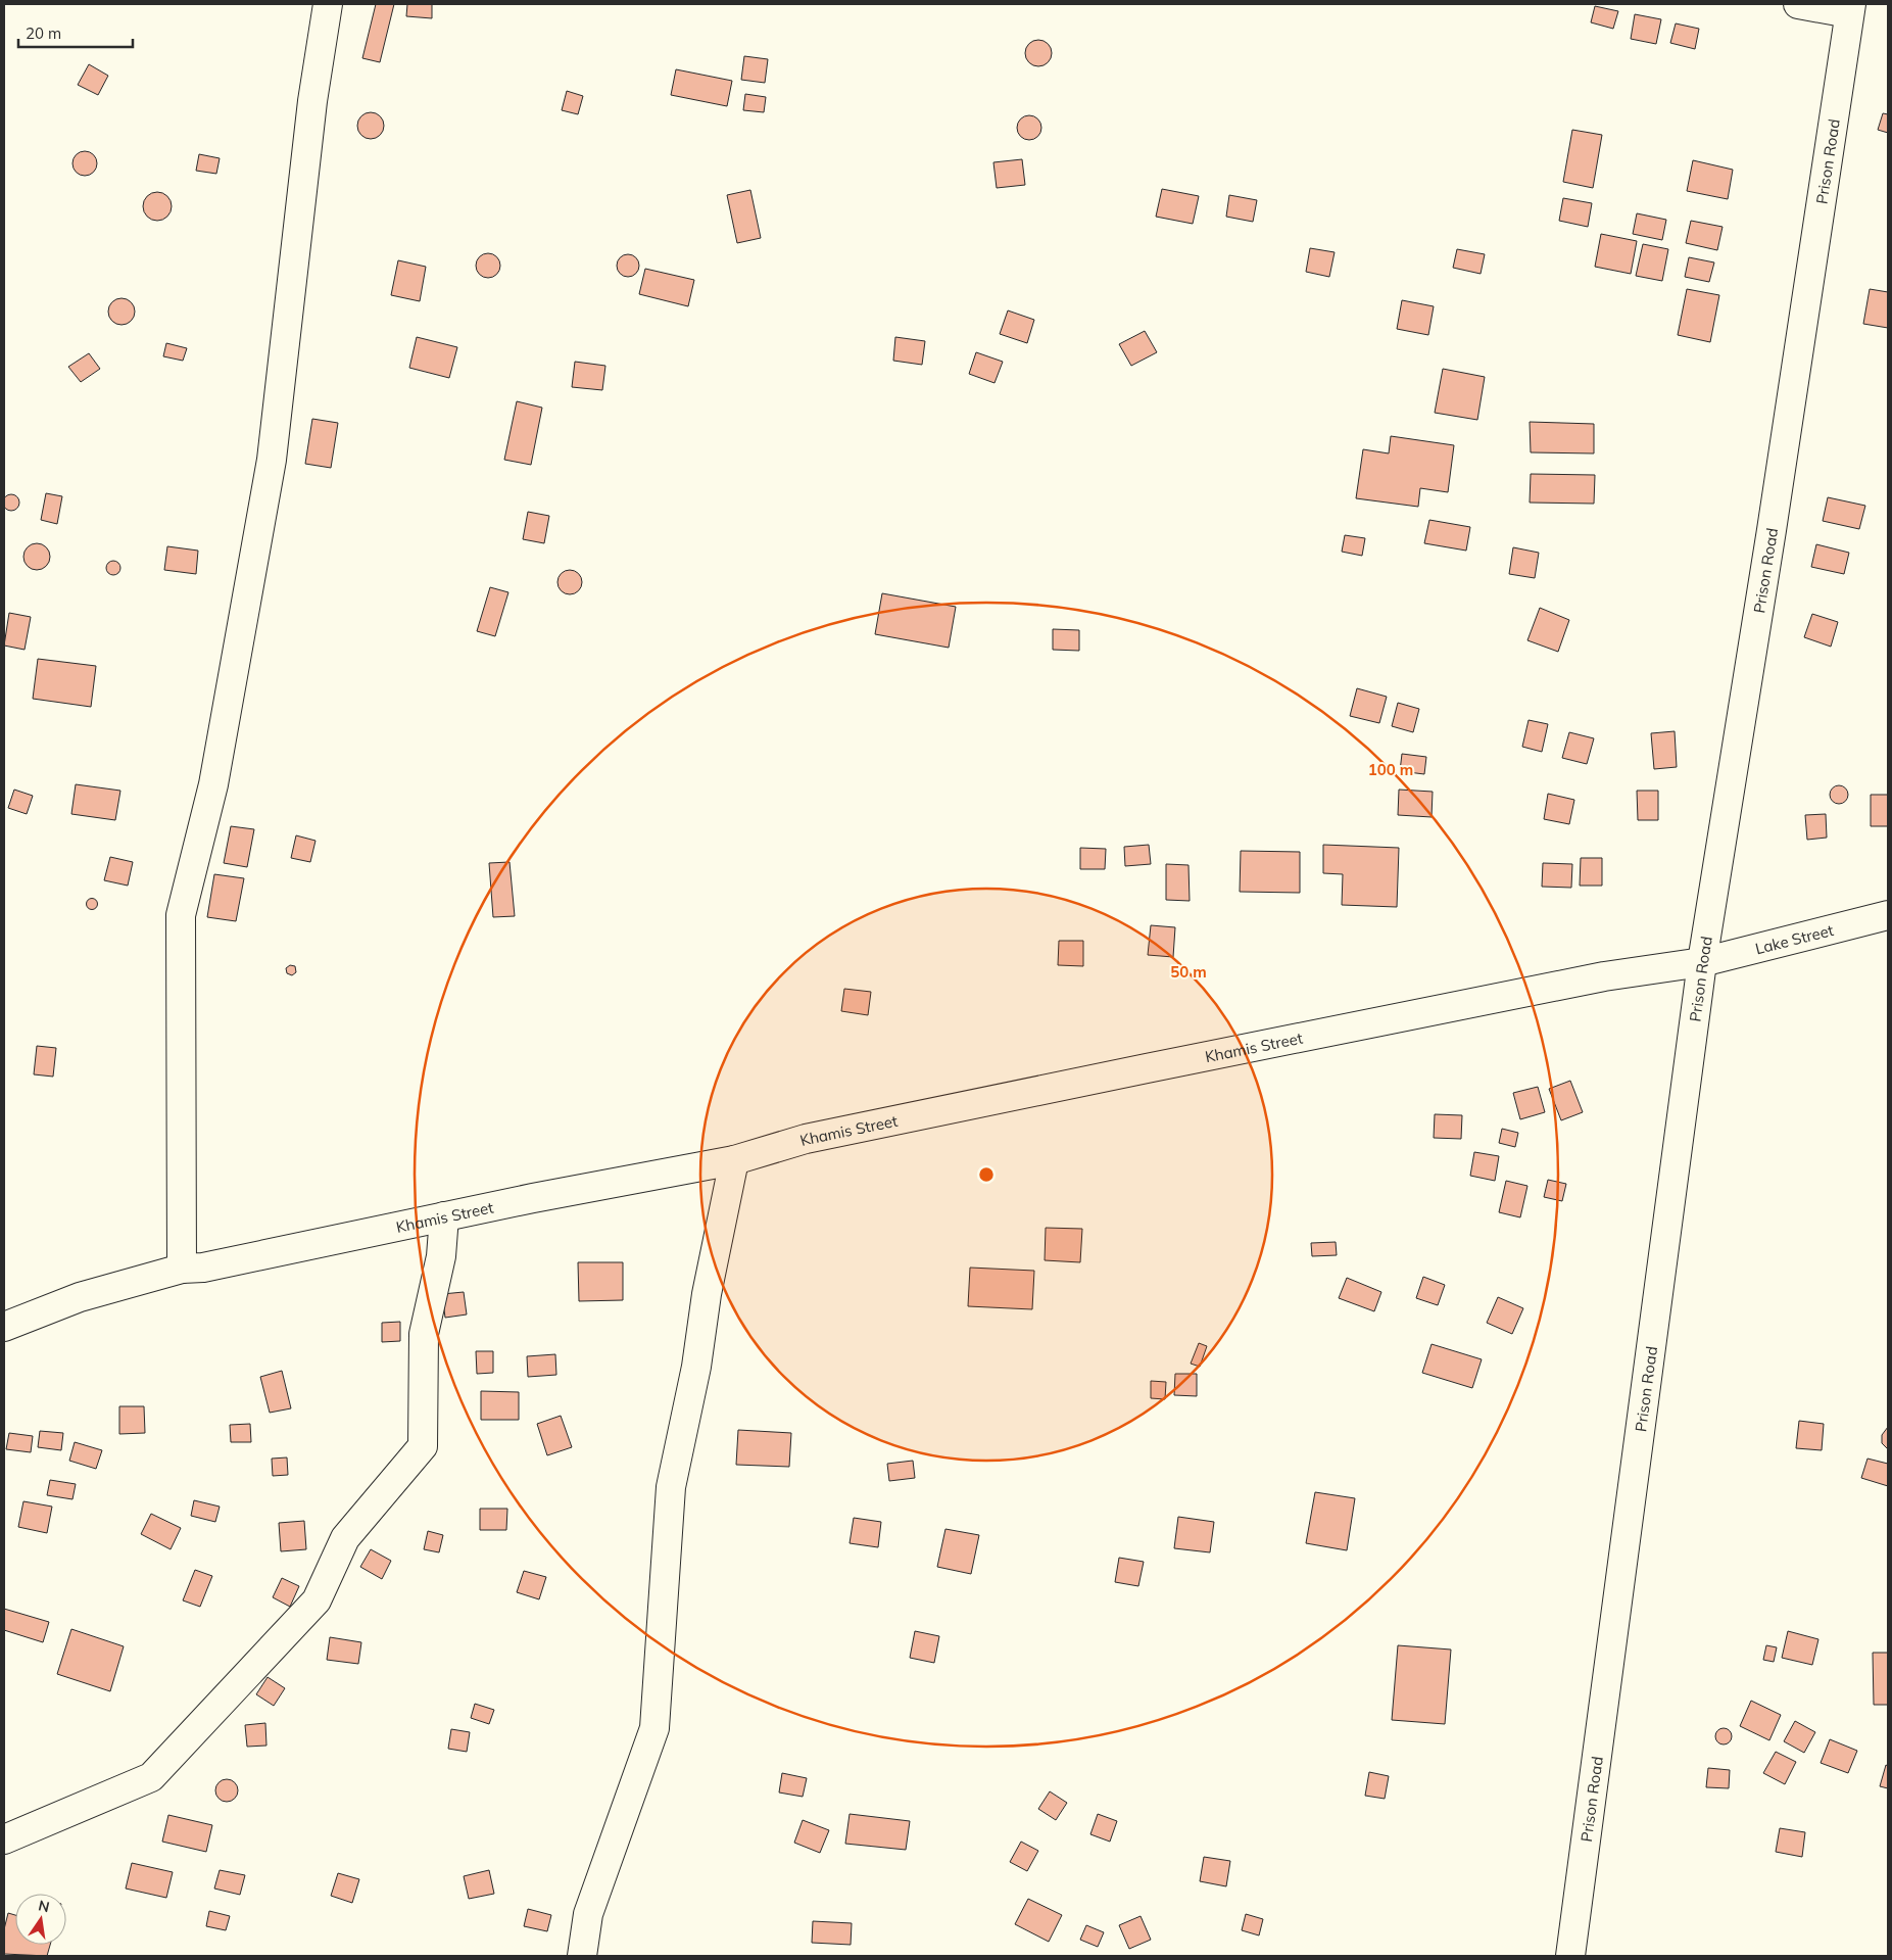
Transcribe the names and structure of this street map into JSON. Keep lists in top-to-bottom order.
{
  "streets": {
    "street": ["Prison Road", "Lake Street", "Khamis Street"]
  },
  "crossings": [
    ["Prison Road", "Lake Street"],
    ["Prison Road", "Khamis Street"],
    ["Lake Street", "Khamis Street"]
  ],
  "scale_bar": "20 m",
  "north": "top",
  "rings": ["100 m", "50 m"]
}
